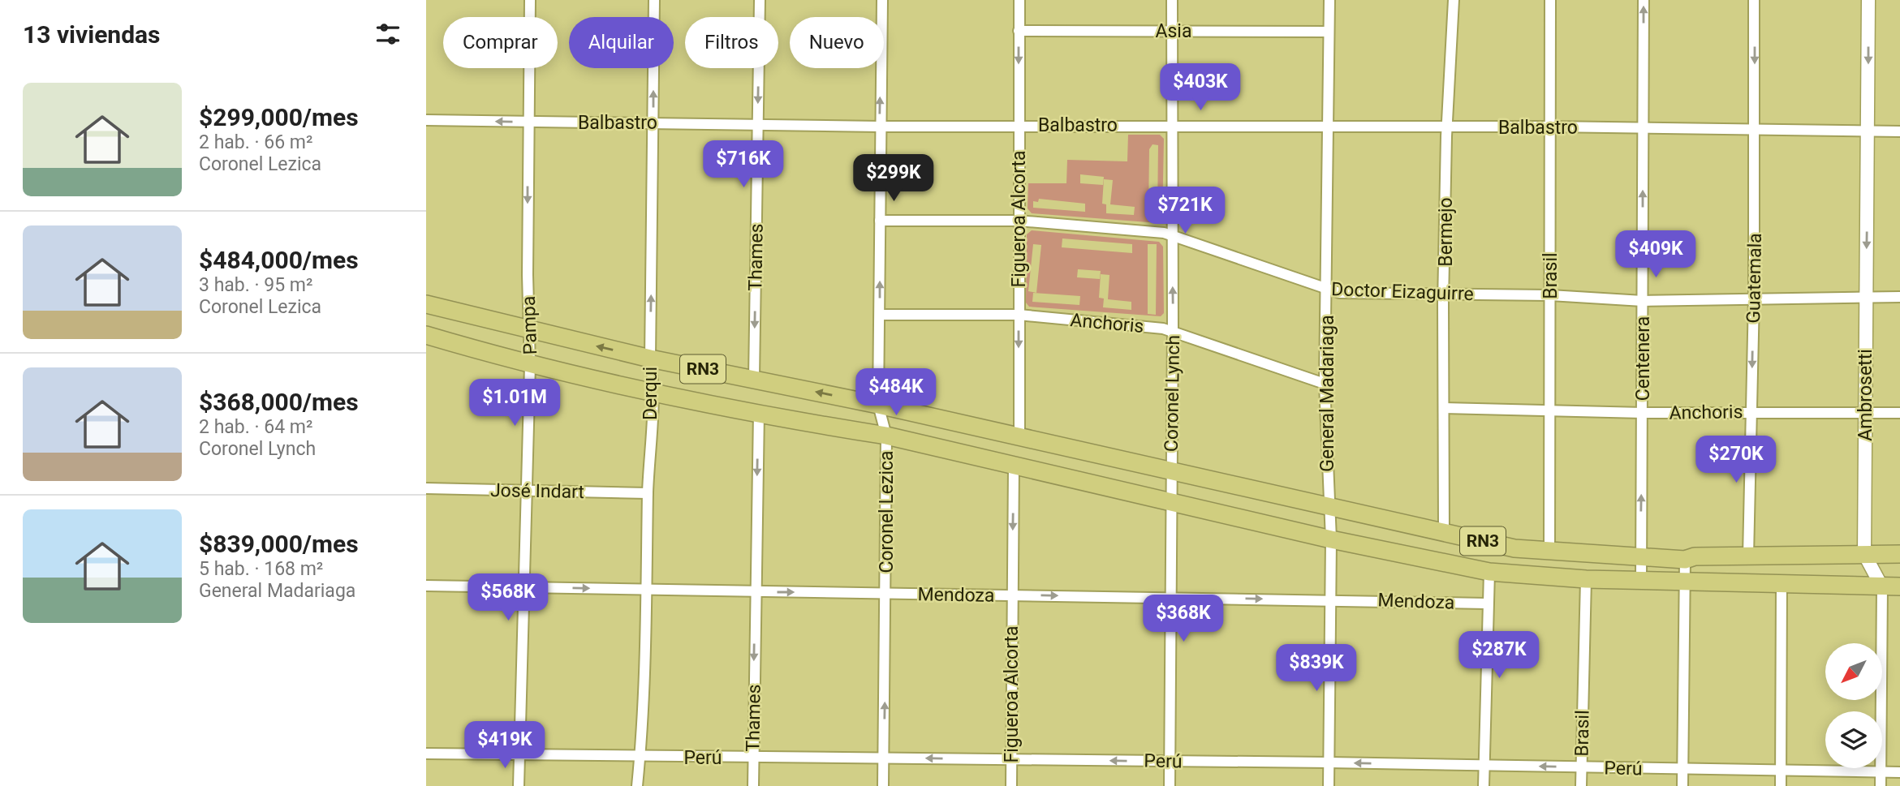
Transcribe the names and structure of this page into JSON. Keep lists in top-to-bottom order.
{
  "streets": {
    "highway": ["RN3"],
    "street": [
      "Asia",
      "Balbastro",
      "Figueroa Alcorta",
      "Bermejo",
      "Thames",
      "Brasil",
      "Guatemala",
      "Doctor Eizaguirre",
      "Anchoris",
      "Pampa",
      "Centenera",
      "Derqui",
      "Coronel Lynch",
      "General Madariaga",
      "Ambrosetti",
      "José Indart",
      "Coronel Lezica",
      "Mendoza",
      "Perú"
    ]
  },
  "crossings": [
    ["Asia", "Figueroa Alcorta"],
    ["Asia", "Coronel Lynch"],
    ["Asia", "General Madariaga"],
    ["Balbastro", "Figueroa Alcorta"],
    ["Balbastro", "Bermejo"],
    ["Balbastro", "Thames"],
    ["Balbastro", "Brasil"],
    ["Balbastro", "Guatemala"],
    ["Balbastro", "Pampa"],
    ["Balbastro", "Centenera"],
    ["Balbastro", "Derqui"],
    ["Balbastro", "Coronel Lynch"],
    ["Balbastro", "General Madariaga"],
    ["Balbastro", "Ambrosetti"],
    ["Balbastro", "Coronel Lezica"],
    ["Figueroa Alcorta", "Doctor Eizaguirre"],
    ["Figueroa Alcorta", "Anchoris"],
    ["Figueroa Alcorta", "RN3"],
    ["Figueroa Alcorta", "Mendoza"],
    ["Figueroa Alcorta", "Perú"],
    ["Bermejo", "Doctor Eizaguirre"],
    ["Bermejo", "Anchoris"],
    ["Bermejo", "RN3"],
    ["Thames", "RN3"],
    ["Thames", "Mendoza"],
    ["Thames", "Perú"],
    ["Brasil", "Doctor Eizaguirre"],
    ["Brasil", "Anchoris"],
    ["Brasil", "RN3"],
    ["Brasil", "Perú"],
    ["Guatemala", "Doctor Eizaguirre"],
    ["Guatemala", "Anchoris"],
    ["Guatemala", "RN3"],
    ["Doctor Eizaguirre", "Centenera"],
    ["Doctor Eizaguirre", "Coronel Lynch"],
    ["Doctor Eizaguirre", "General Madariaga"],
    ["Doctor Eizaguirre", "Ambrosetti"],
    ["Doctor Eizaguirre", "Coronel Lezica"],
    ["Anchoris", "Centenera"],
    ["Anchoris", "Coronel Lynch"],
    ["Anchoris", "General Madariaga"],
    ["Anchoris", "Ambrosetti"],
    ["Anchoris", "Coronel Lezica"],
    ["Pampa", "RN3"],
    ["Pampa", "José Indart"],
    ["Pampa", "Mendoza"],
    ["Pampa", "Perú"],
    ["Centenera", "RN3"],
    ["RN3", "Derqui"],
    ["RN3", "Coronel Lynch"],
    ["RN3", "General Madariaga"],
    ["RN3", "Ambrosetti"],
    ["RN3", "Coronel Lezica"],
    ["Derqui", "José Indart"],
    ["Derqui", "Mendoza"],
    ["Derqui", "Perú"],
    ["Coronel Lynch", "Mendoza"],
    ["Coronel Lynch", "Perú"],
    ["General Madariaga", "Mendoza"],
    ["General Madariaga", "Perú"],
    ["Ambrosetti", "Perú"],
    ["Coronel Lezica", "Mendoza"],
    ["Coronel Lezica", "Perú"]
  ],
  "one_way": [
    "Figueroa Alcorta",
    "Thames",
    "Guatemala",
    "Centenera",
    "Derqui",
    "Ambrosetti",
    "Coronel Lezica",
    "Mendoza",
    "Perú"
  ],
  "north": "bottom left",
  "page": {
    "heading": "13 viviendas",
    "chip": [
      "Comprar",
      "Alquilar",
      "Filtros",
      "Nuevo"
    ],
    "price": [
      "$403K",
      "$716K",
      "$299K",
      "$721K",
      "$409K",
      "$484K",
      "$1.01M",
      "$270K",
      "$568K",
      "$368K",
      "$287K",
      "$839K",
      "$419K"
    ],
    "list": [
      {
        "name": "$299,000/mes",
        "note": "2 hab. · 66 m² · Coronel Lezica"
      },
      {
        "name": "$484,000/mes",
        "note": "3 hab. · 95 m² · Coronel Lezica"
      },
      {
        "name": "$368,000/mes",
        "note": "2 hab. · 64 m² · Coronel Lynch"
      },
      {
        "name": "$839,000/mes",
        "note": "5 hab. · 168 m² · General Madariaga"
      }
    ]
  }
}
